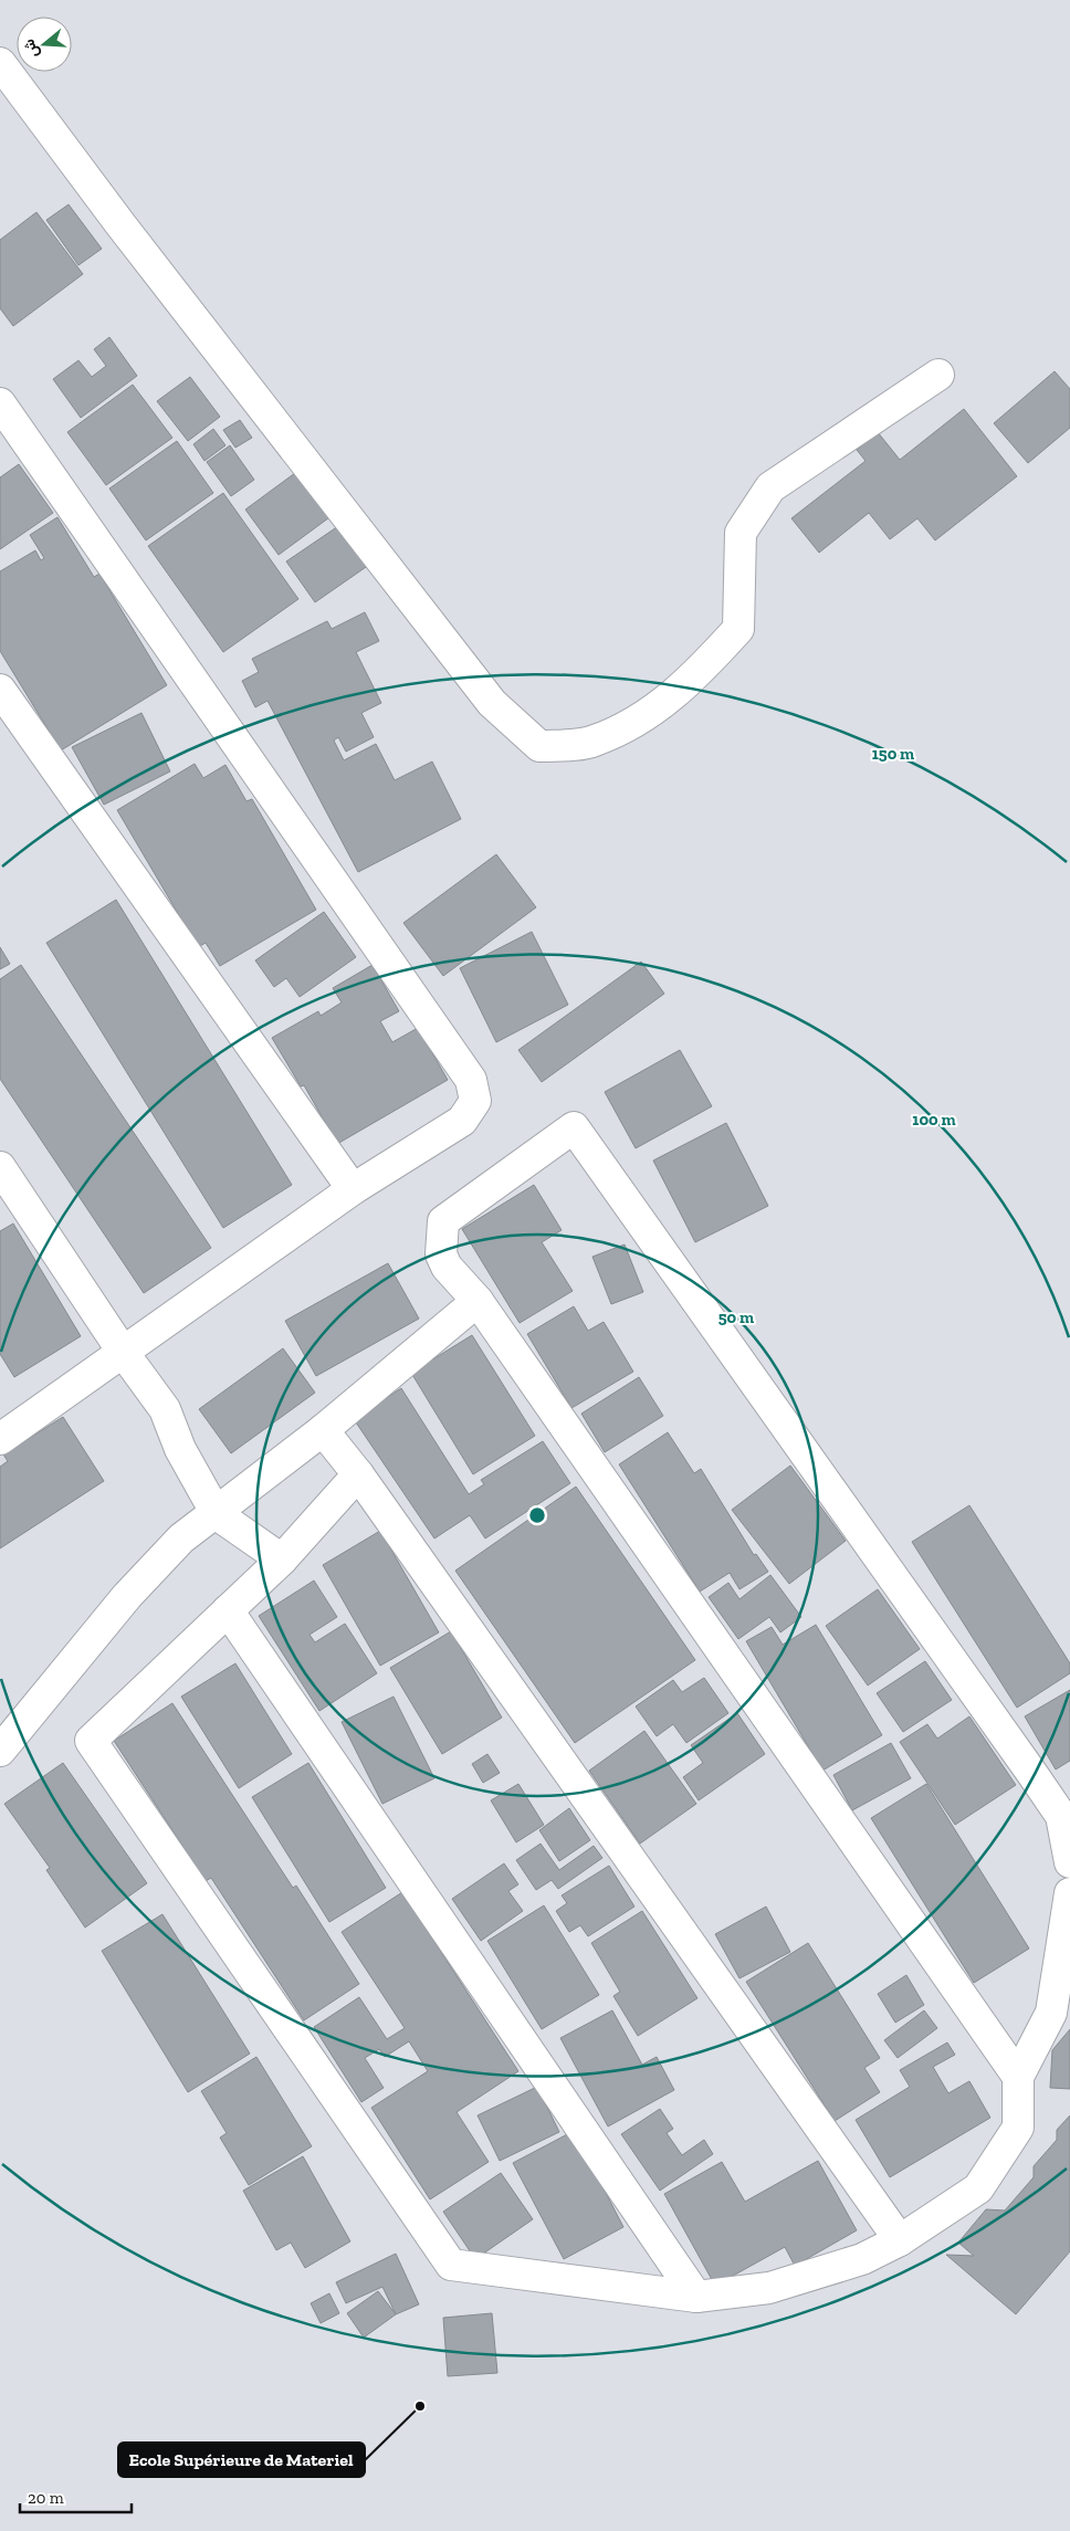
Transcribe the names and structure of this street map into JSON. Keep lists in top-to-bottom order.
{
  "places": ["Ecole Supérieure de Materiel"],
  "scale_bar": "20 m",
  "north": "left",
  "rings": ["150 m", "100 m", "50 m"]
}
